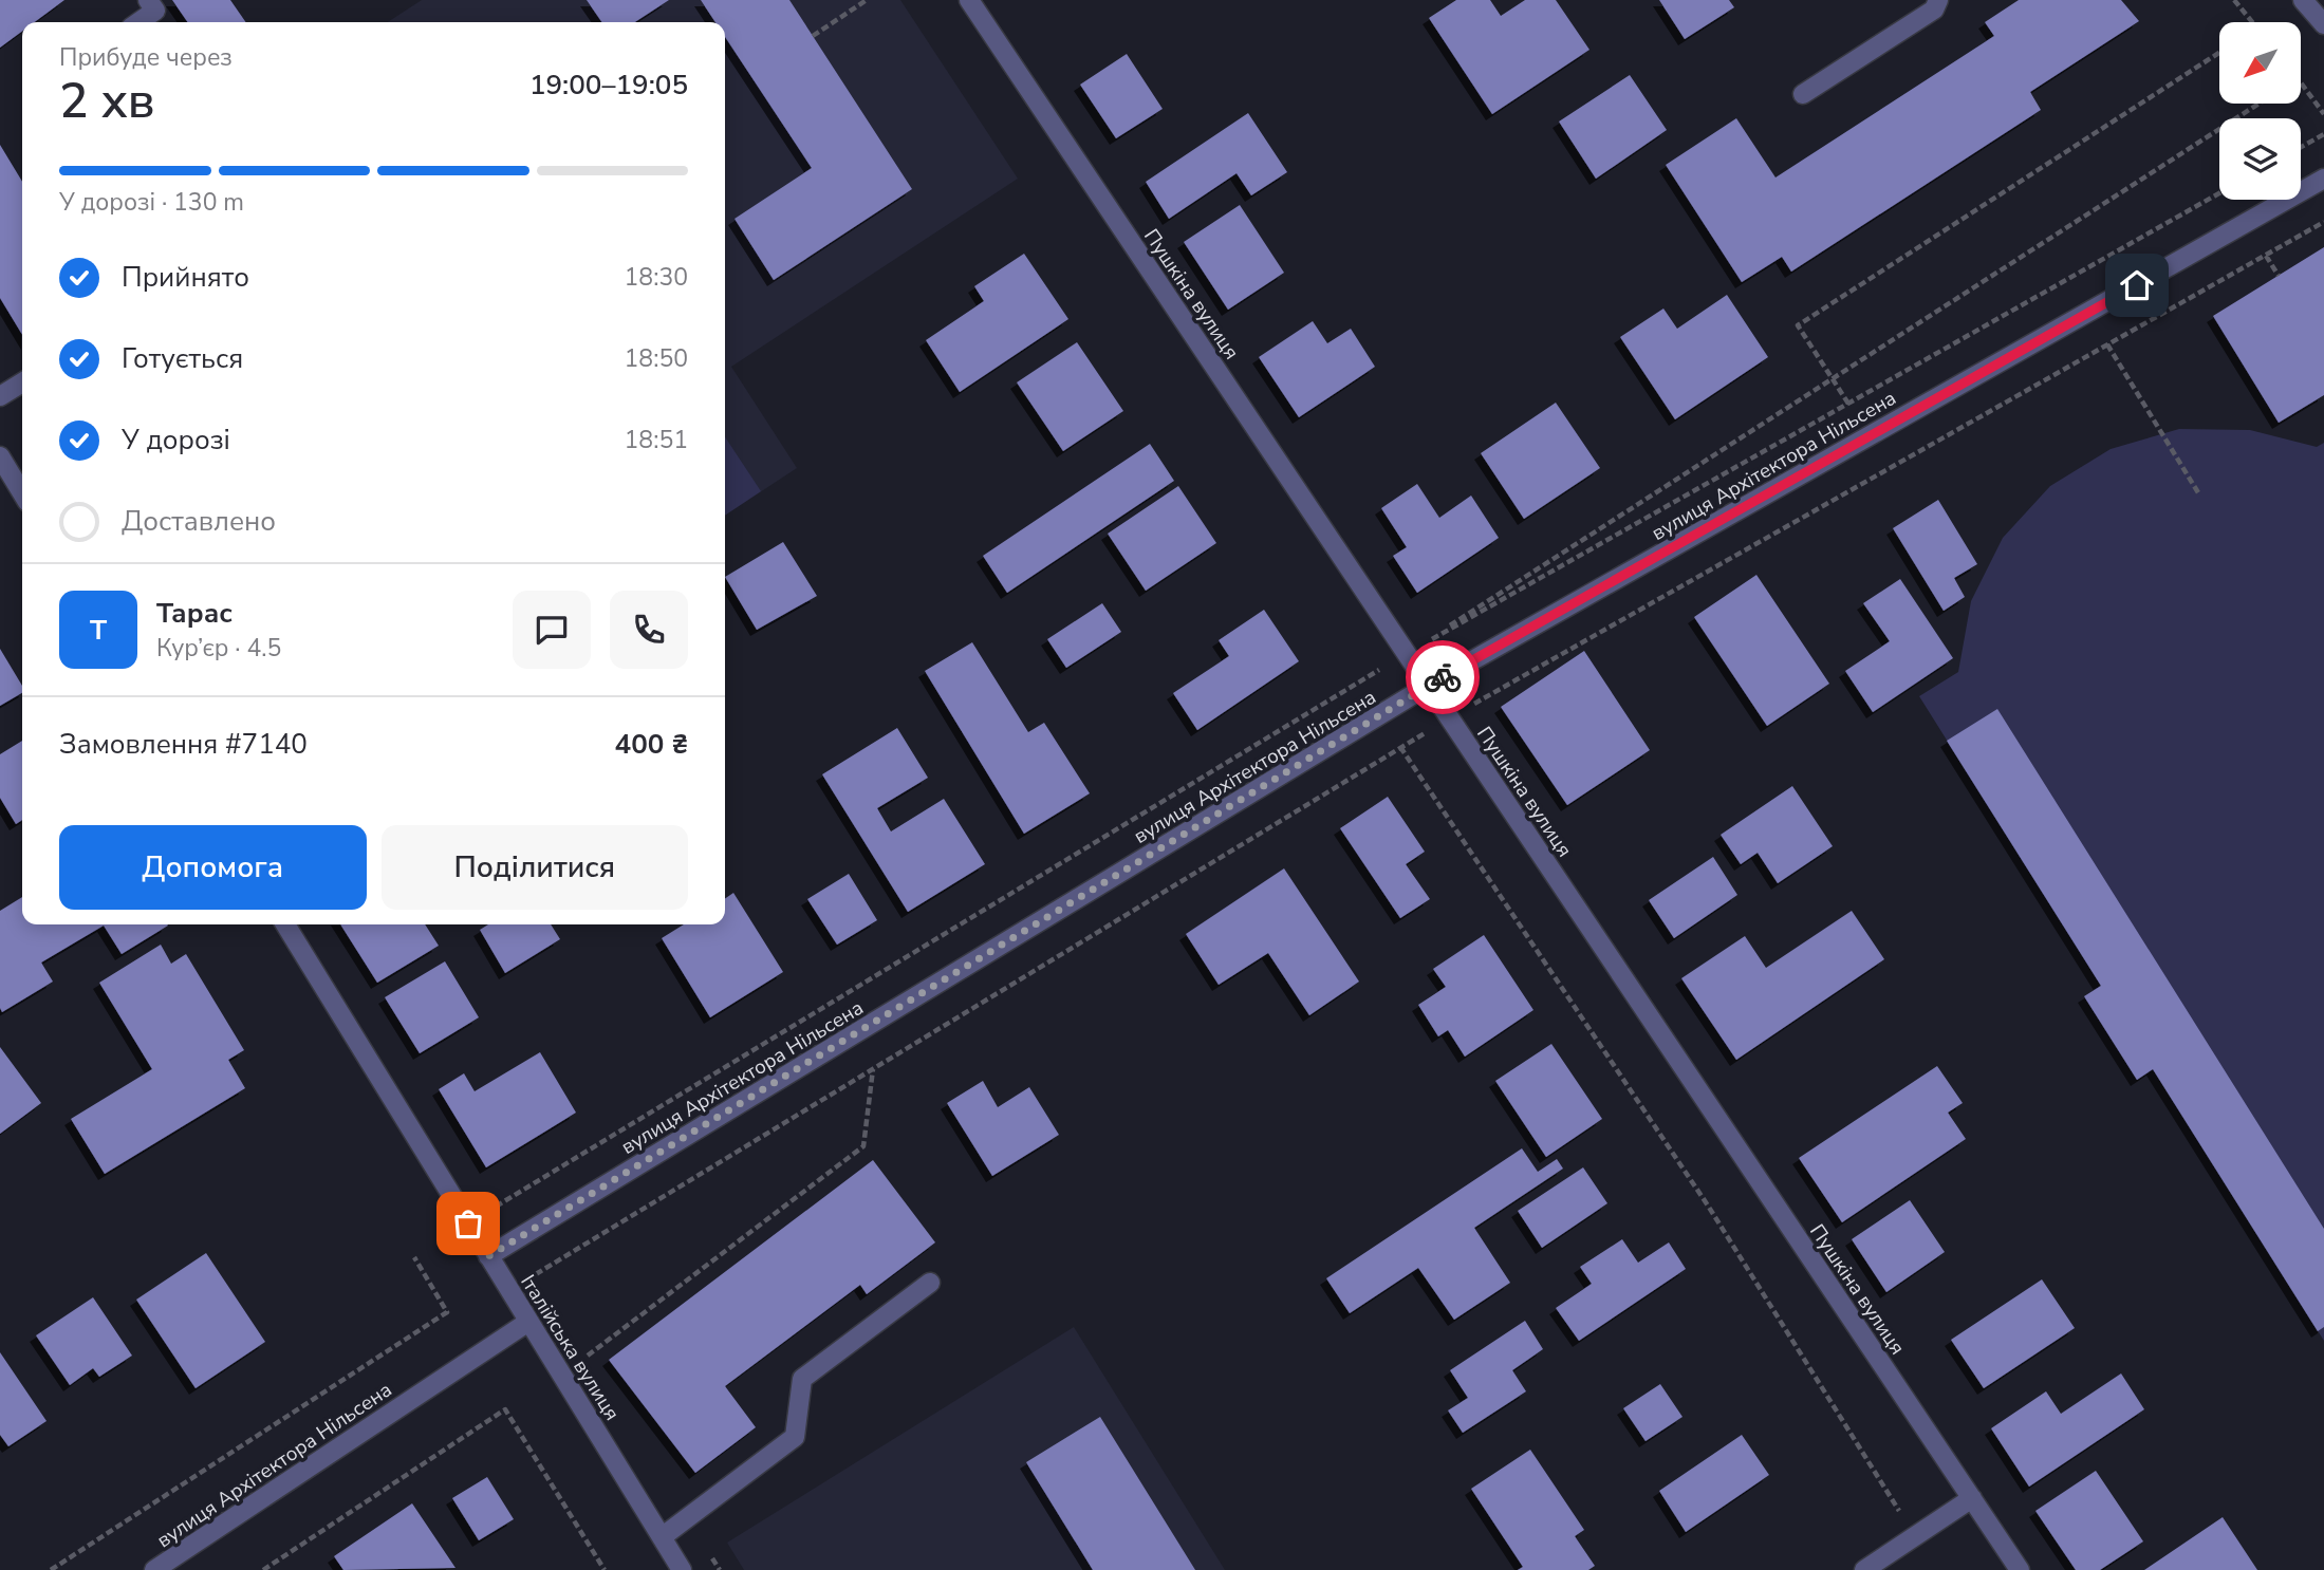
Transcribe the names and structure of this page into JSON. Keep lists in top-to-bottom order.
{
  "streets": {
    "street": ["Пушкіна вулиця", "вулиця Архітектора Нільсена", "Італійська вулиця"]
  },
  "crossings": [
    ["Пушкіна вулиця", "вулиця Архітектора Нільсена"],
    ["вулиця Архітектора Нільсена", "Італійська вулиця"]
  ],
  "north": "bottom left",
  "page": {
    "heading": ["2 хв", "Прибуде через", "19:00–19:05"],
    "panel": [
      "Тарас",
      "Кур’єр · 4.5",
      "Замовлення #7140",
      "400 ₴"
    ],
    "bar": "У дорозі · 130 m",
    "list": [
      ["Прийнято", "18:30"],
      ["Готується", "18:50"],
      ["У дорозі", "18:51"],
      "Доставлено"
    ],
    "round": "Т",
    "buttons": ["Допомога", "Поділитися"]
  }
}
